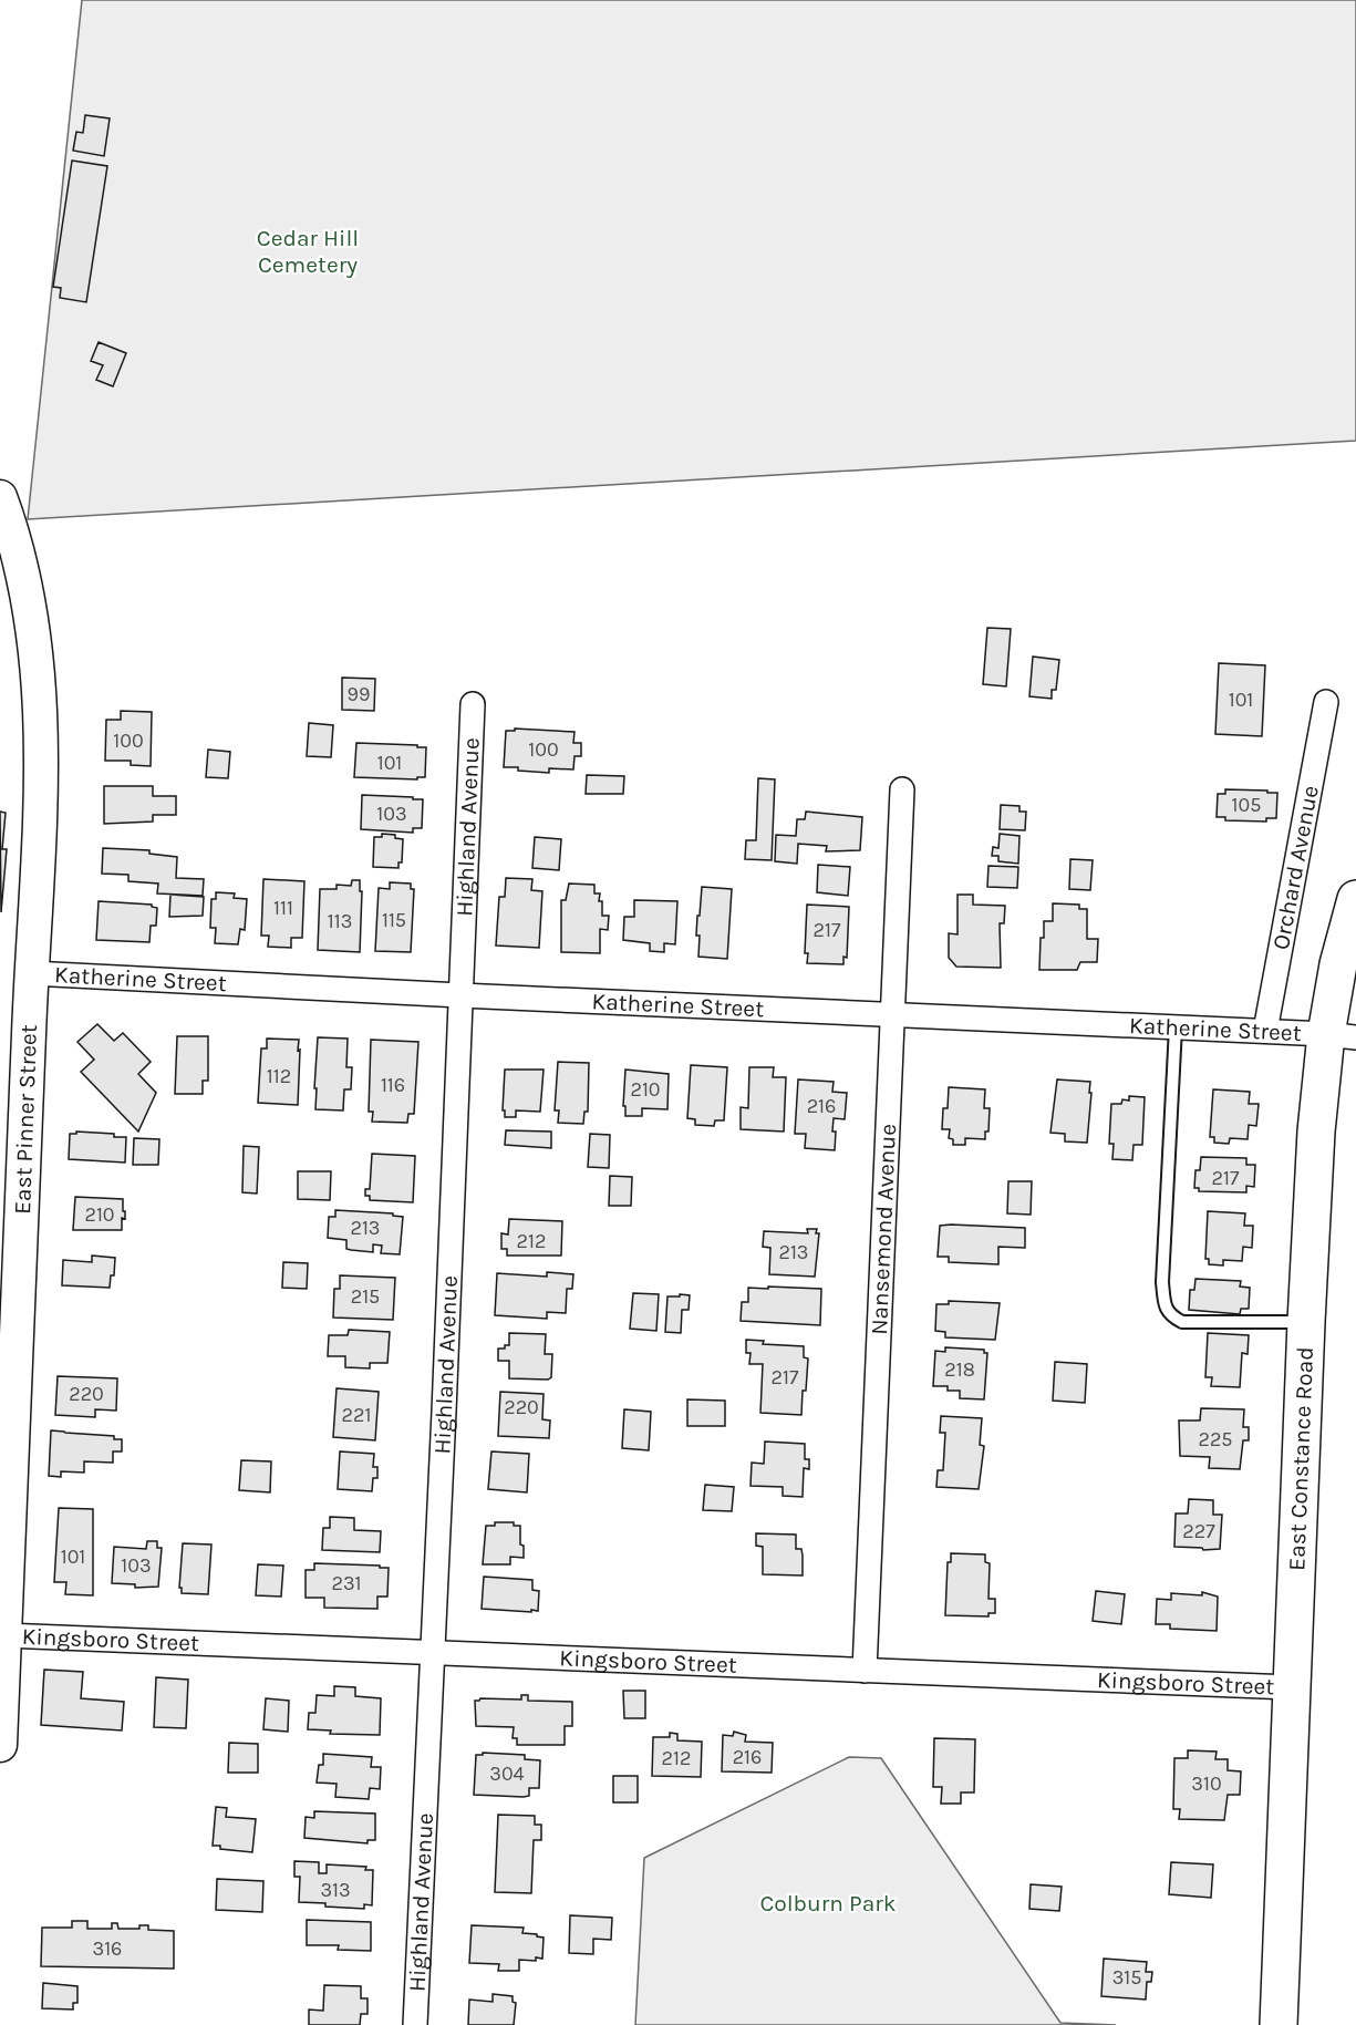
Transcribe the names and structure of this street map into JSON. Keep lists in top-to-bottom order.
{
  "streets": {
    "main road": ["East Pinner Street", "East Constance Road"],
    "street": [
      "Highland Avenue",
      "Orchard Avenue",
      "Katherine Street",
      "Nansemond Avenue",
      "Kingsboro Street"
    ]
  },
  "crossings": [
    ["Highland Avenue", "Katherine Street"],
    ["Highland Avenue", "Kingsboro Street"],
    ["Orchard Avenue", "Katherine Street"],
    ["Katherine Street", "East Pinner Street"],
    ["Katherine Street", "Nansemond Avenue"],
    ["Katherine Street", "East Constance Road"],
    ["East Pinner Street", "Kingsboro Street"],
    ["Nansemond Avenue", "Kingsboro Street"],
    ["East Constance Road", "Kingsboro Street"]
  ],
  "parks": ["Cedar Hill Cemetery", "Colburn Park"],
  "house_numbers": [
    "99",
    "101",
    "100",
    "100",
    "101",
    "105",
    "103",
    "111",
    "115",
    "113",
    "217",
    "112",
    "116",
    "210",
    "216",
    "217",
    "210",
    "213",
    "212",
    "213",
    "215",
    "218",
    "217",
    "220",
    "220",
    "221",
    "225",
    "227",
    "101",
    "103",
    "231",
    "216",
    "212",
    "304",
    "310",
    "313",
    "316",
    "315"
  ]
}
